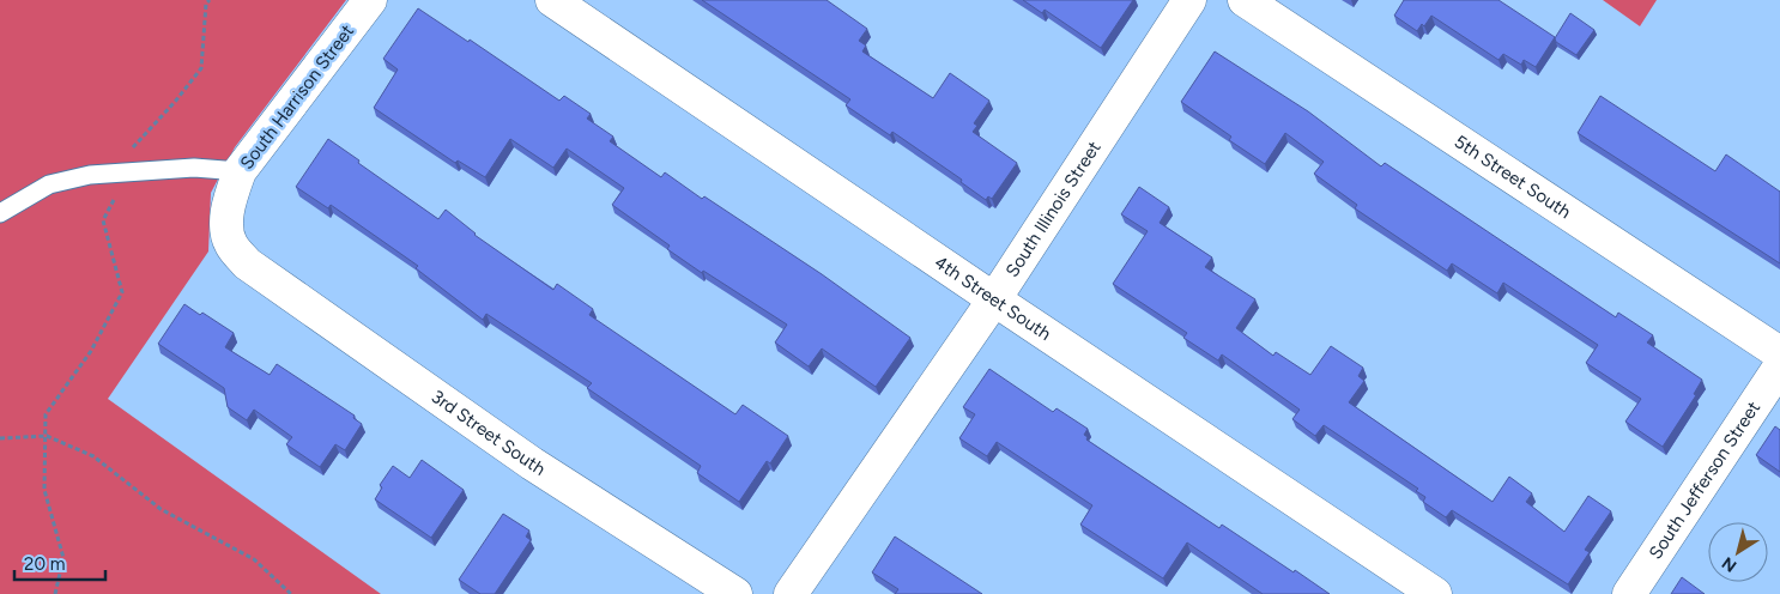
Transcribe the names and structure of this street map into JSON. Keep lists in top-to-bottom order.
{
  "streets": {
    "street": [
      "South Harrison Street",
      "5th Street South",
      "South Illinois Street",
      "4th Street South",
      "3rd Street South",
      "South Jefferson Street"
    ]
  },
  "crossings": [
    ["South Harrison Street", "3rd Street South"],
    ["South Illinois Street", "4th Street South"]
  ],
  "scale_bar": "20 m",
  "north": "bottom left"
}
